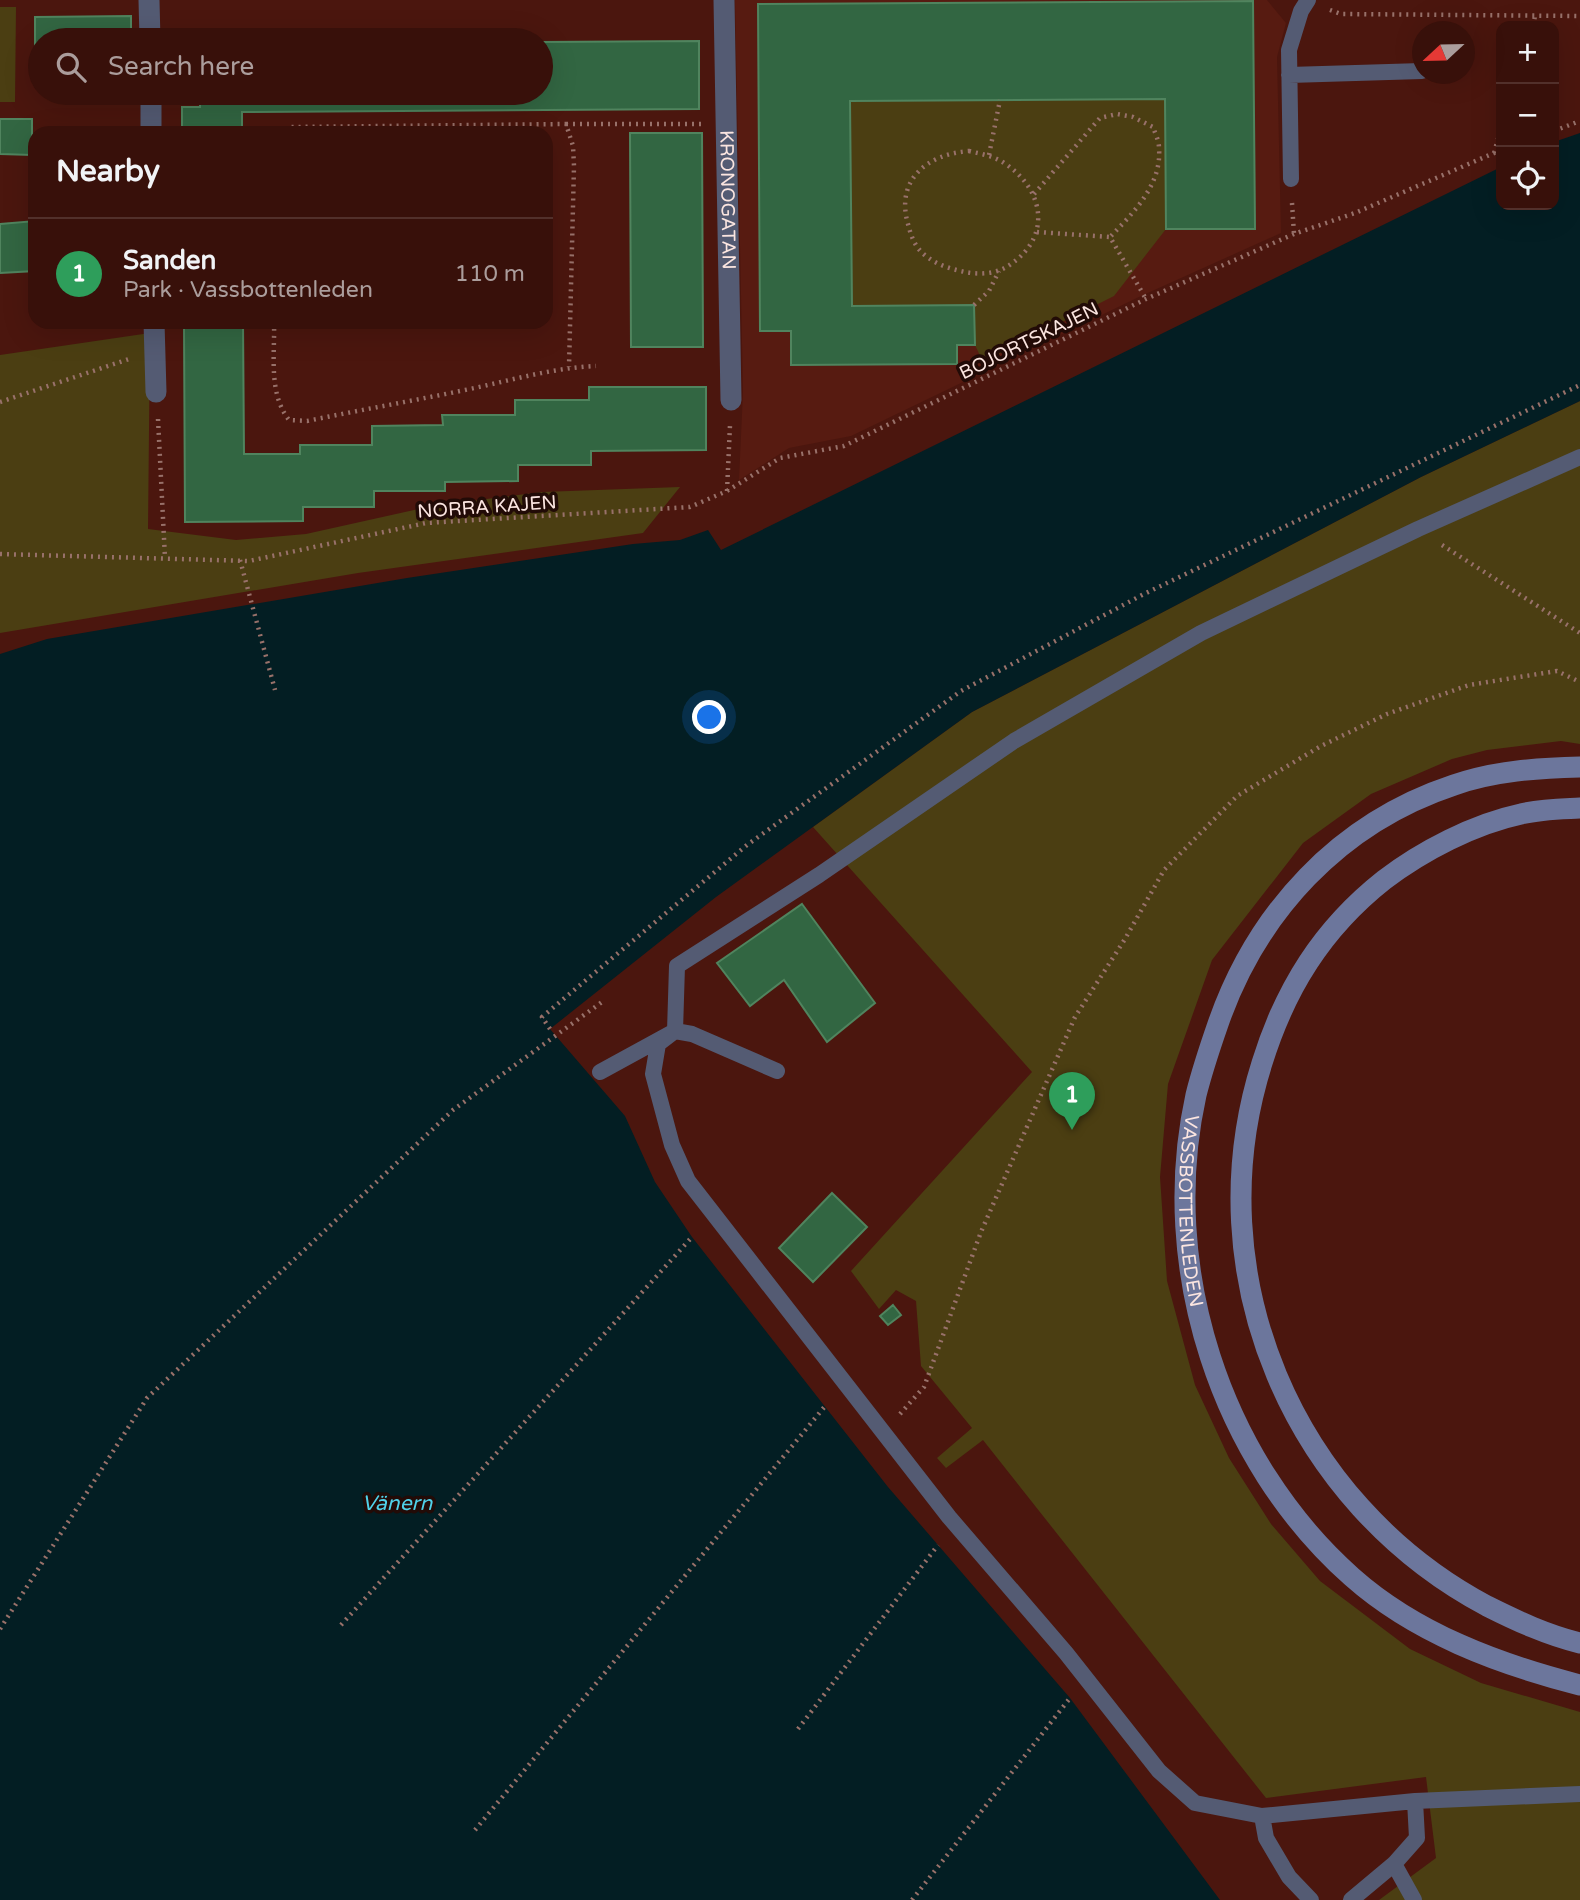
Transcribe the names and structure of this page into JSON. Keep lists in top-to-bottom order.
{
  "streets": {
    "main road": ["VASSBOTTENLEDEN"],
    "street": ["KRONOGATAN"],
    "path": ["BOJORTSKAJEN", "NORRA KAJEN"]
  },
  "crossings": [
    ["BOJORTSKAJEN", "NORRA KAJEN"]
  ],
  "water": ["Vänern"],
  "north": "left",
  "page": {
    "map_buttons": ["+", "−"],
    "search": "Search here",
    "heading": "Nearby",
    "list": [
      {
        "mark": "1",
        "name": "Sanden",
        "note": "Park · Vassbottenleden",
        "value": "110 m"
      }
    ],
    "pins": "1"
  }
}
